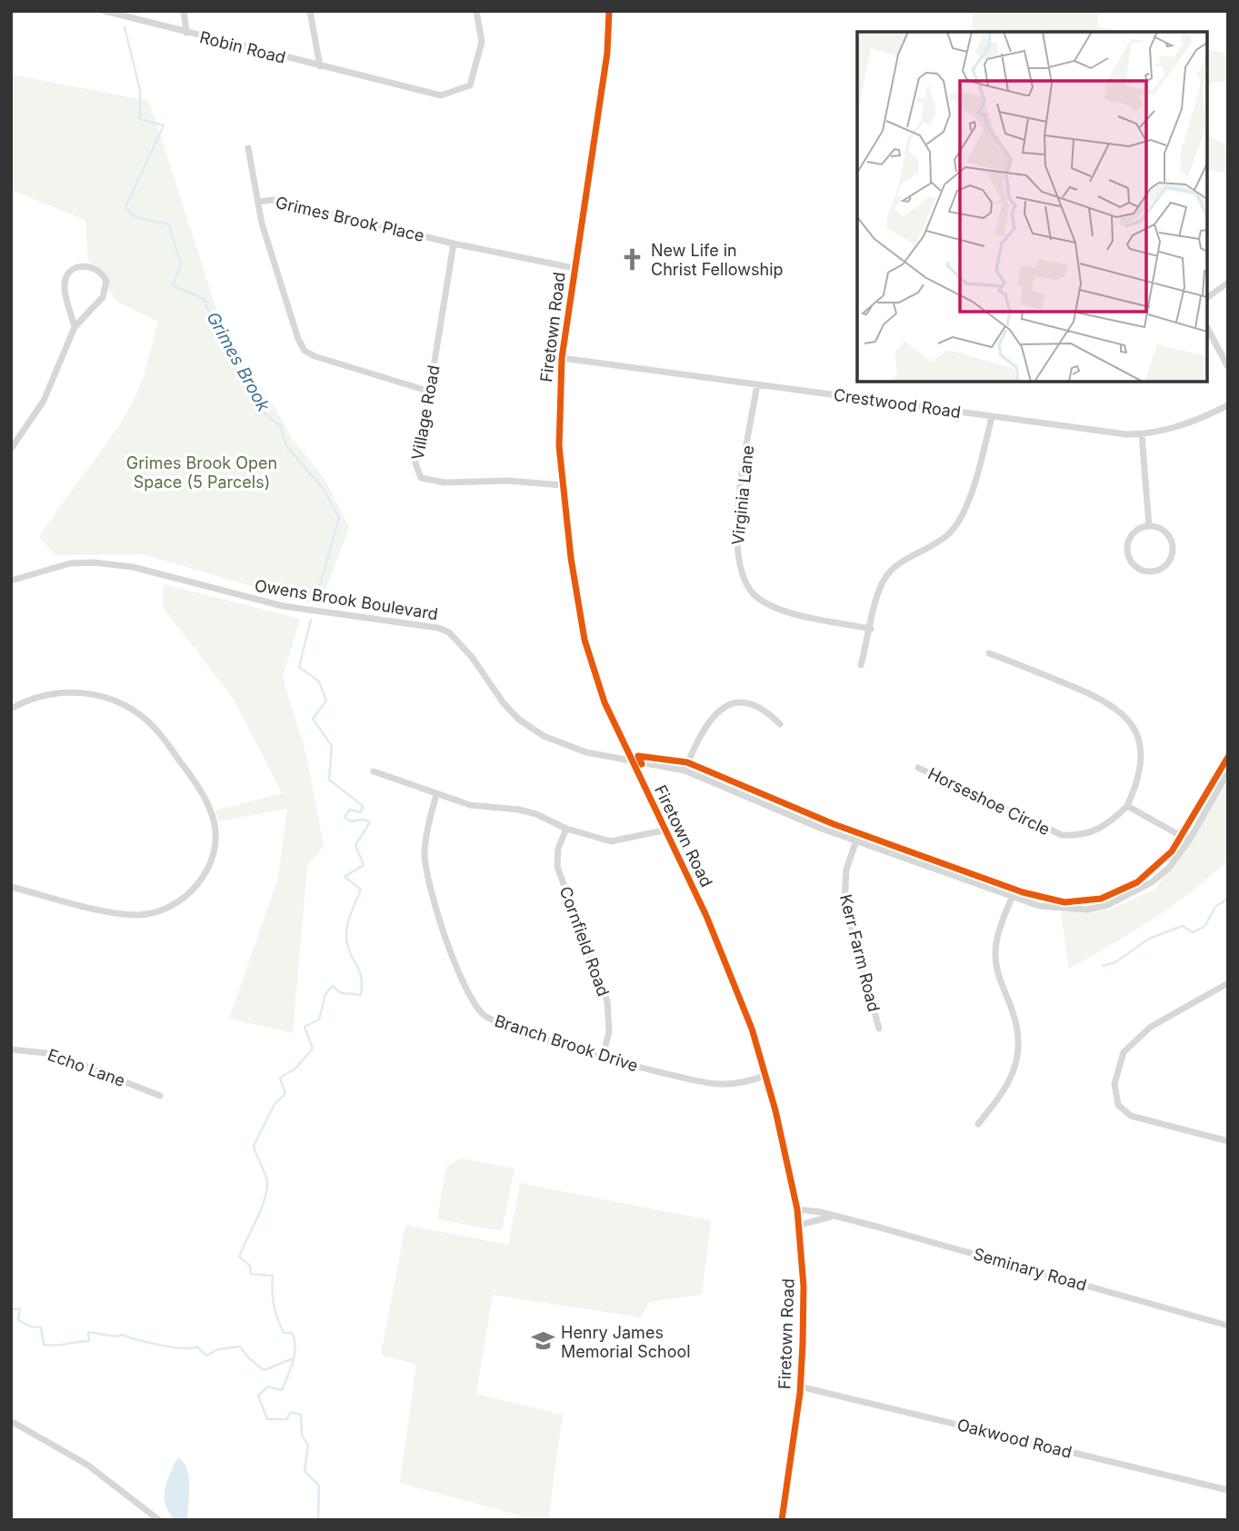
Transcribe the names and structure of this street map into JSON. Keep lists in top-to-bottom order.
{
  "streets": {
    "street": [
      "Robin Road",
      "Grimes Brook Place",
      "Firetown Road",
      "Crestwood Road",
      "Village Road",
      "Virginia Lane",
      "Owens Brook Boulevard",
      "Horseshoe Circle",
      "Cornfield Road",
      "Kerr Farm Road",
      "Branch Brook Drive",
      "Echo Lane",
      "Seminary Road",
      "Oakwood Road"
    ]
  },
  "crossings": [
    ["Grimes Brook Place", "Firetown Road"],
    ["Grimes Brook Place", "Village Road"],
    ["Firetown Road", "Crestwood Road"],
    ["Firetown Road", "Village Road"],
    ["Firetown Road", "Owens Brook Boulevard"],
    ["Firetown Road", "Branch Brook Drive"],
    ["Firetown Road", "Seminary Road"],
    ["Firetown Road", "Oakwood Road"],
    ["Crestwood Road", "Virginia Lane"],
    ["Owens Brook Boulevard", "Kerr Farm Road"],
    ["Cornfield Road", "Branch Brook Drive"]
  ],
  "water": ["Grimes Brook"],
  "parks": ["Grimes Brook Open Space (5 Parcels)"],
  "places": {
    "church": ["New Life in Christ Fellowship"],
    "school or university": ["Henry James Memorial School"]
  }
}
